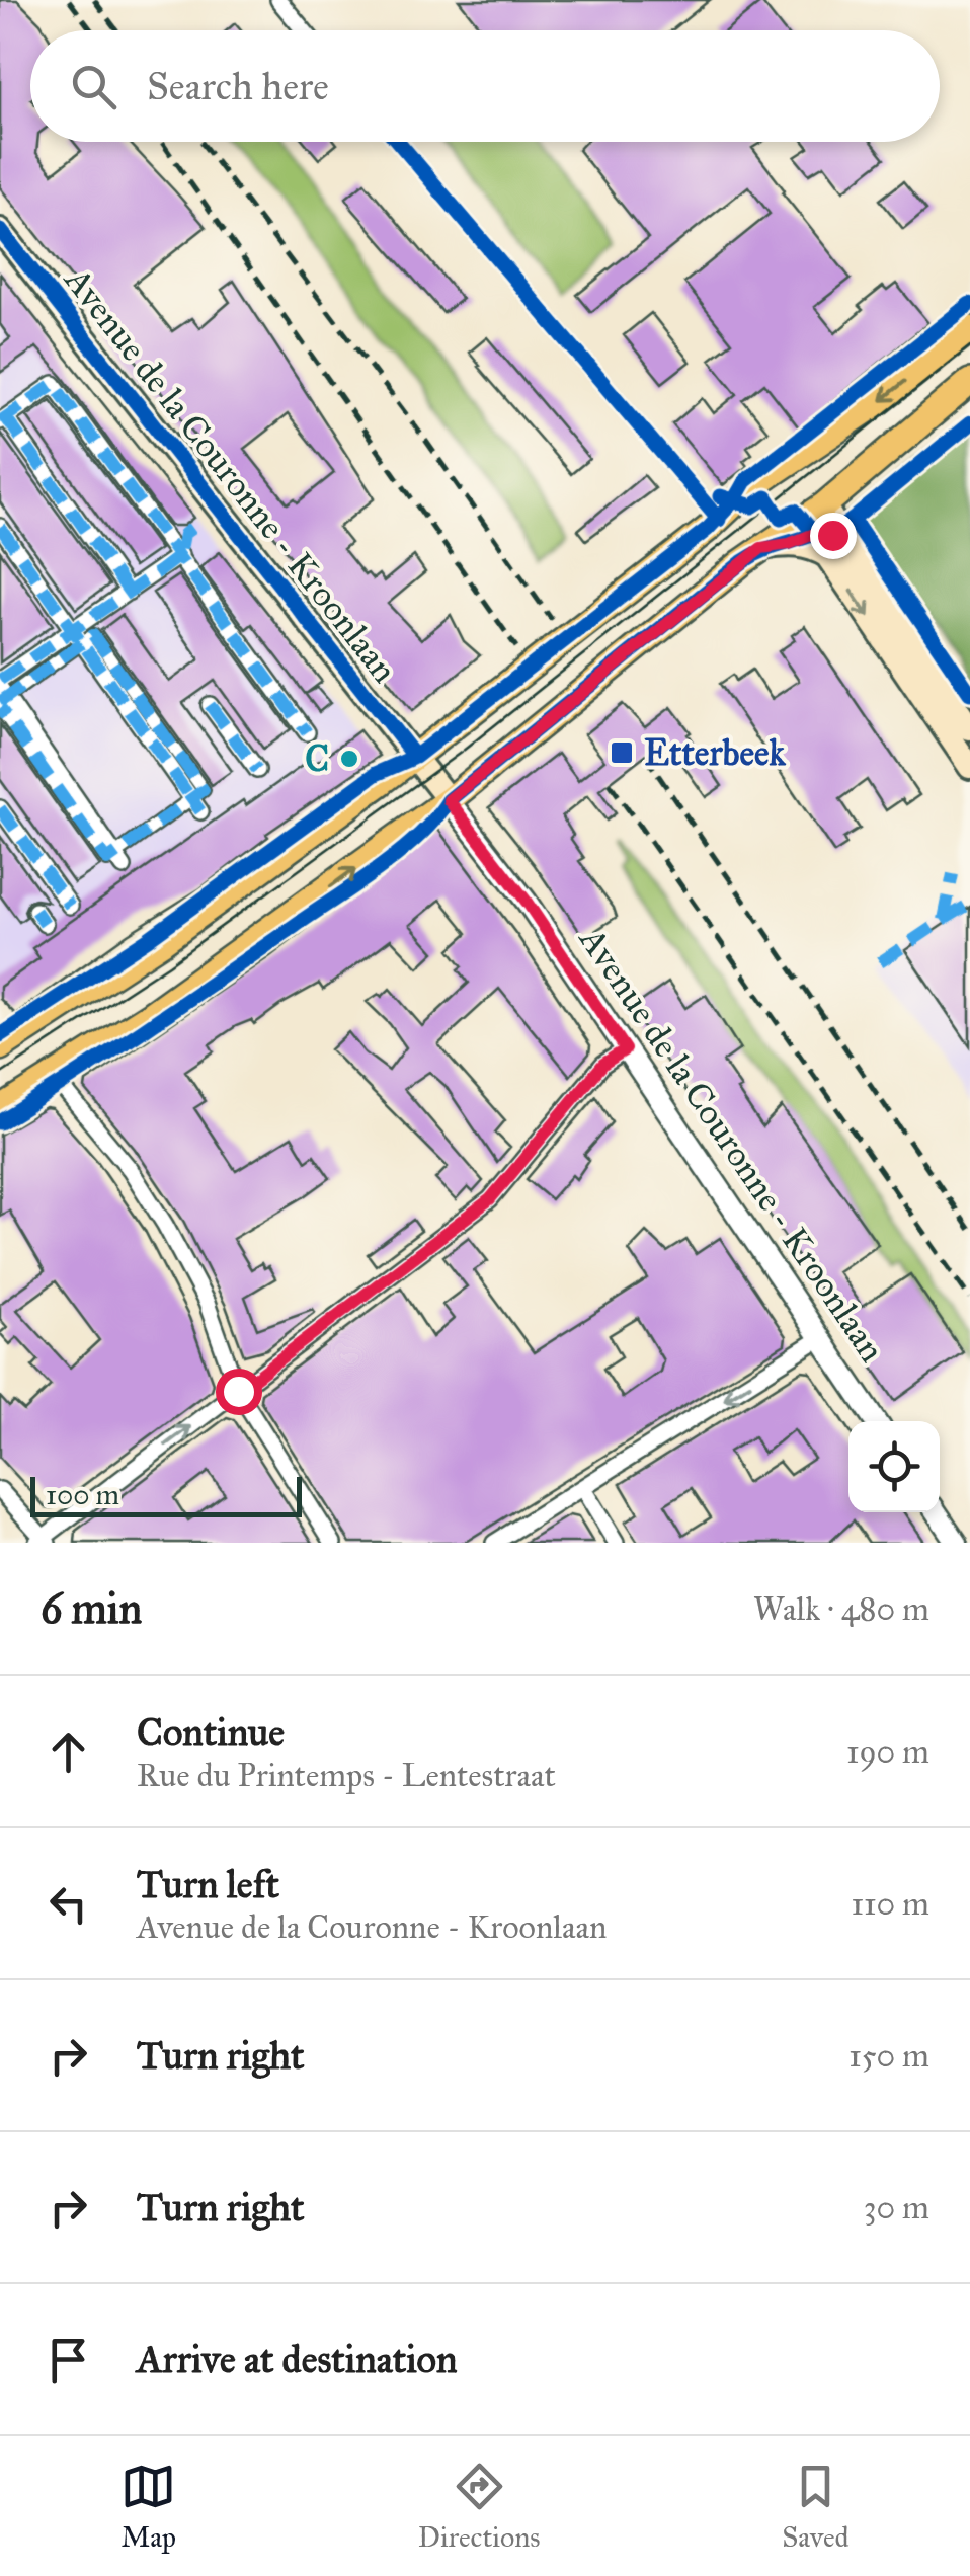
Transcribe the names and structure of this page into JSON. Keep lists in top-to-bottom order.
{
  "streets": {
    "main road": ["Avenue de la Couronne - Kroonlaan"]
  },
  "places": {
    "transit": ["Etterbeek"],
    "other": ["C"]
  },
  "scale_bar": "100 m",
  "page": {
    "search": "Search here",
    "scale": "100 m",
    "heading": ["6 min", "Walk · 480 m"],
    "list": [
      ["Continue", "Rue du Printemps - Lentestraat", "190 m"],
      ["Turn left", "Avenue de la Couronne - Kroonlaan", "110 m"],
      ["Turn right", "150 m"],
      ["Turn right", "30 m"],
      "Arrive at destination"
    ],
    "nav": ["Map", "Directions", "Saved"]
  }
}
